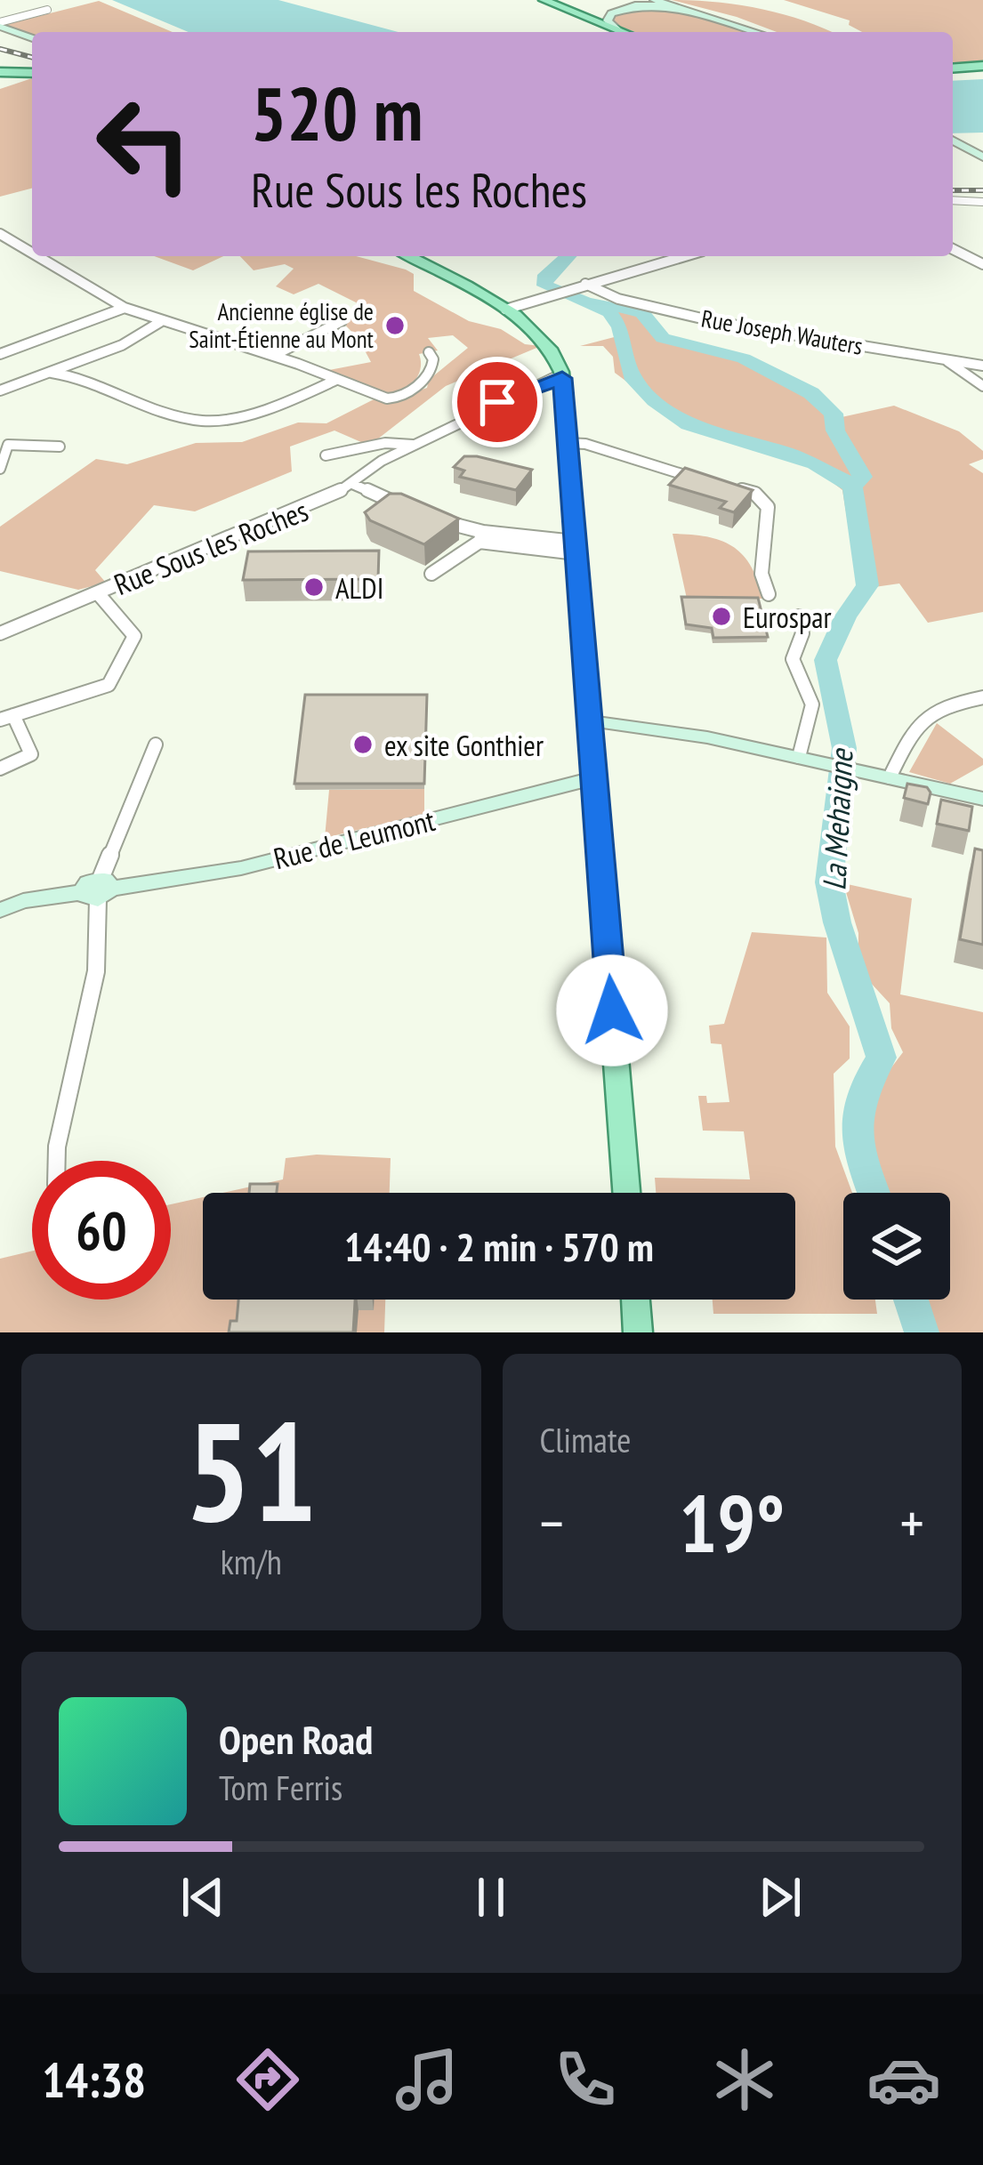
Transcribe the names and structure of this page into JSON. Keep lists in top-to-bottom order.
{
  "streets": {
    "main road": ["Rue de Leumont"],
    "street": ["Rue Joseph Wauters", "Rue Sous les Roches"]
  },
  "water": ["La Mehaigne"],
  "places": [
    "Ancienne église de Saint-Étienne au Mont",
    "ALDI",
    "Eurospar",
    "ex site Gonthier"
  ],
  "page": {
    "turn": ["520 m", "Rue Sous les Roches"],
    "limit": "60",
    "trip": "14:40 · 2 min · 570 m",
    "tile": [
      ["51", "km/h"],
      "Climate"
    ],
    "heat": ["−", "19°", "+"],
    "song": ["Open Road", "Tom Ferris"],
    "tabs": "14:38"
  }
}
